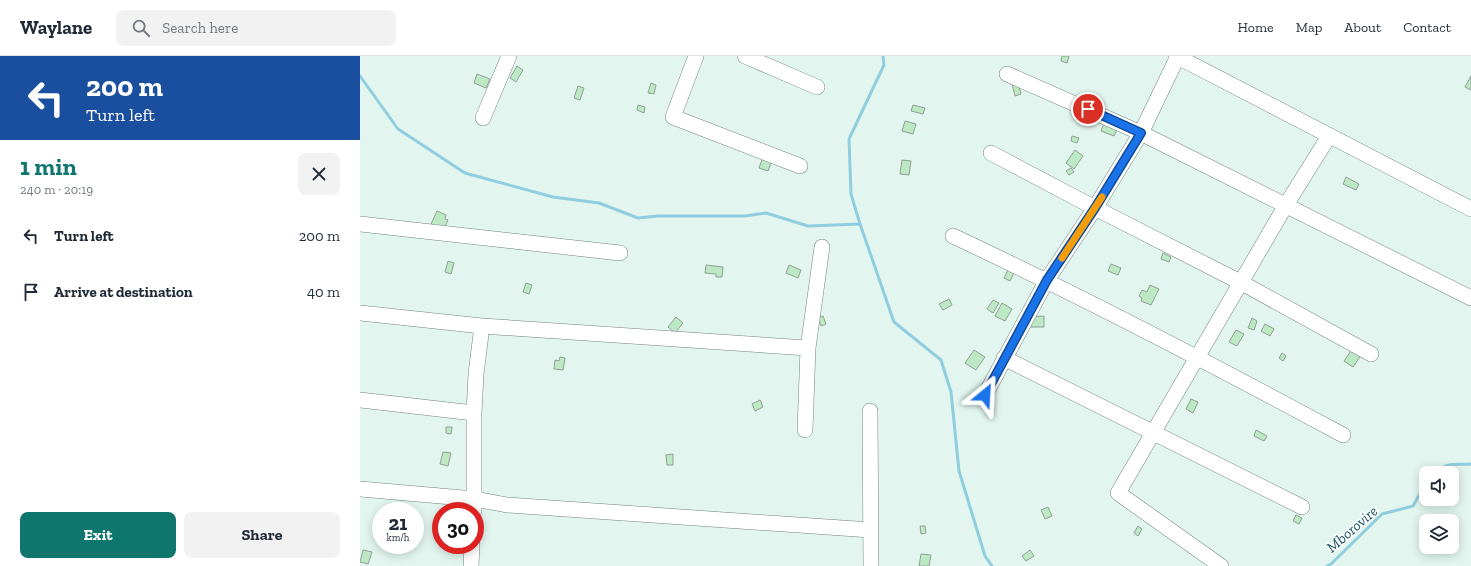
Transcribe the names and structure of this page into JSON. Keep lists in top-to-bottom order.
{
  "water": ["Mborovire"],
  "page": {
    "header": "Waylane",
    "search": "Search here",
    "nav": [
      "Home",
      "Map",
      "About",
      "Contact"
    ],
    "turn": ["200 m", "Turn left"],
    "heading": ["1 min", "240 m · 20:19"],
    "list": [
      {
        "name": "Turn left",
        "value": "200 m"
      },
      {
        "name": "Arrive at destination",
        "value": "40 m"
      }
    ],
    "speed": "21 km/h",
    "limit": "30",
    "buttons": ["Exit", "Share"]
  }
}
